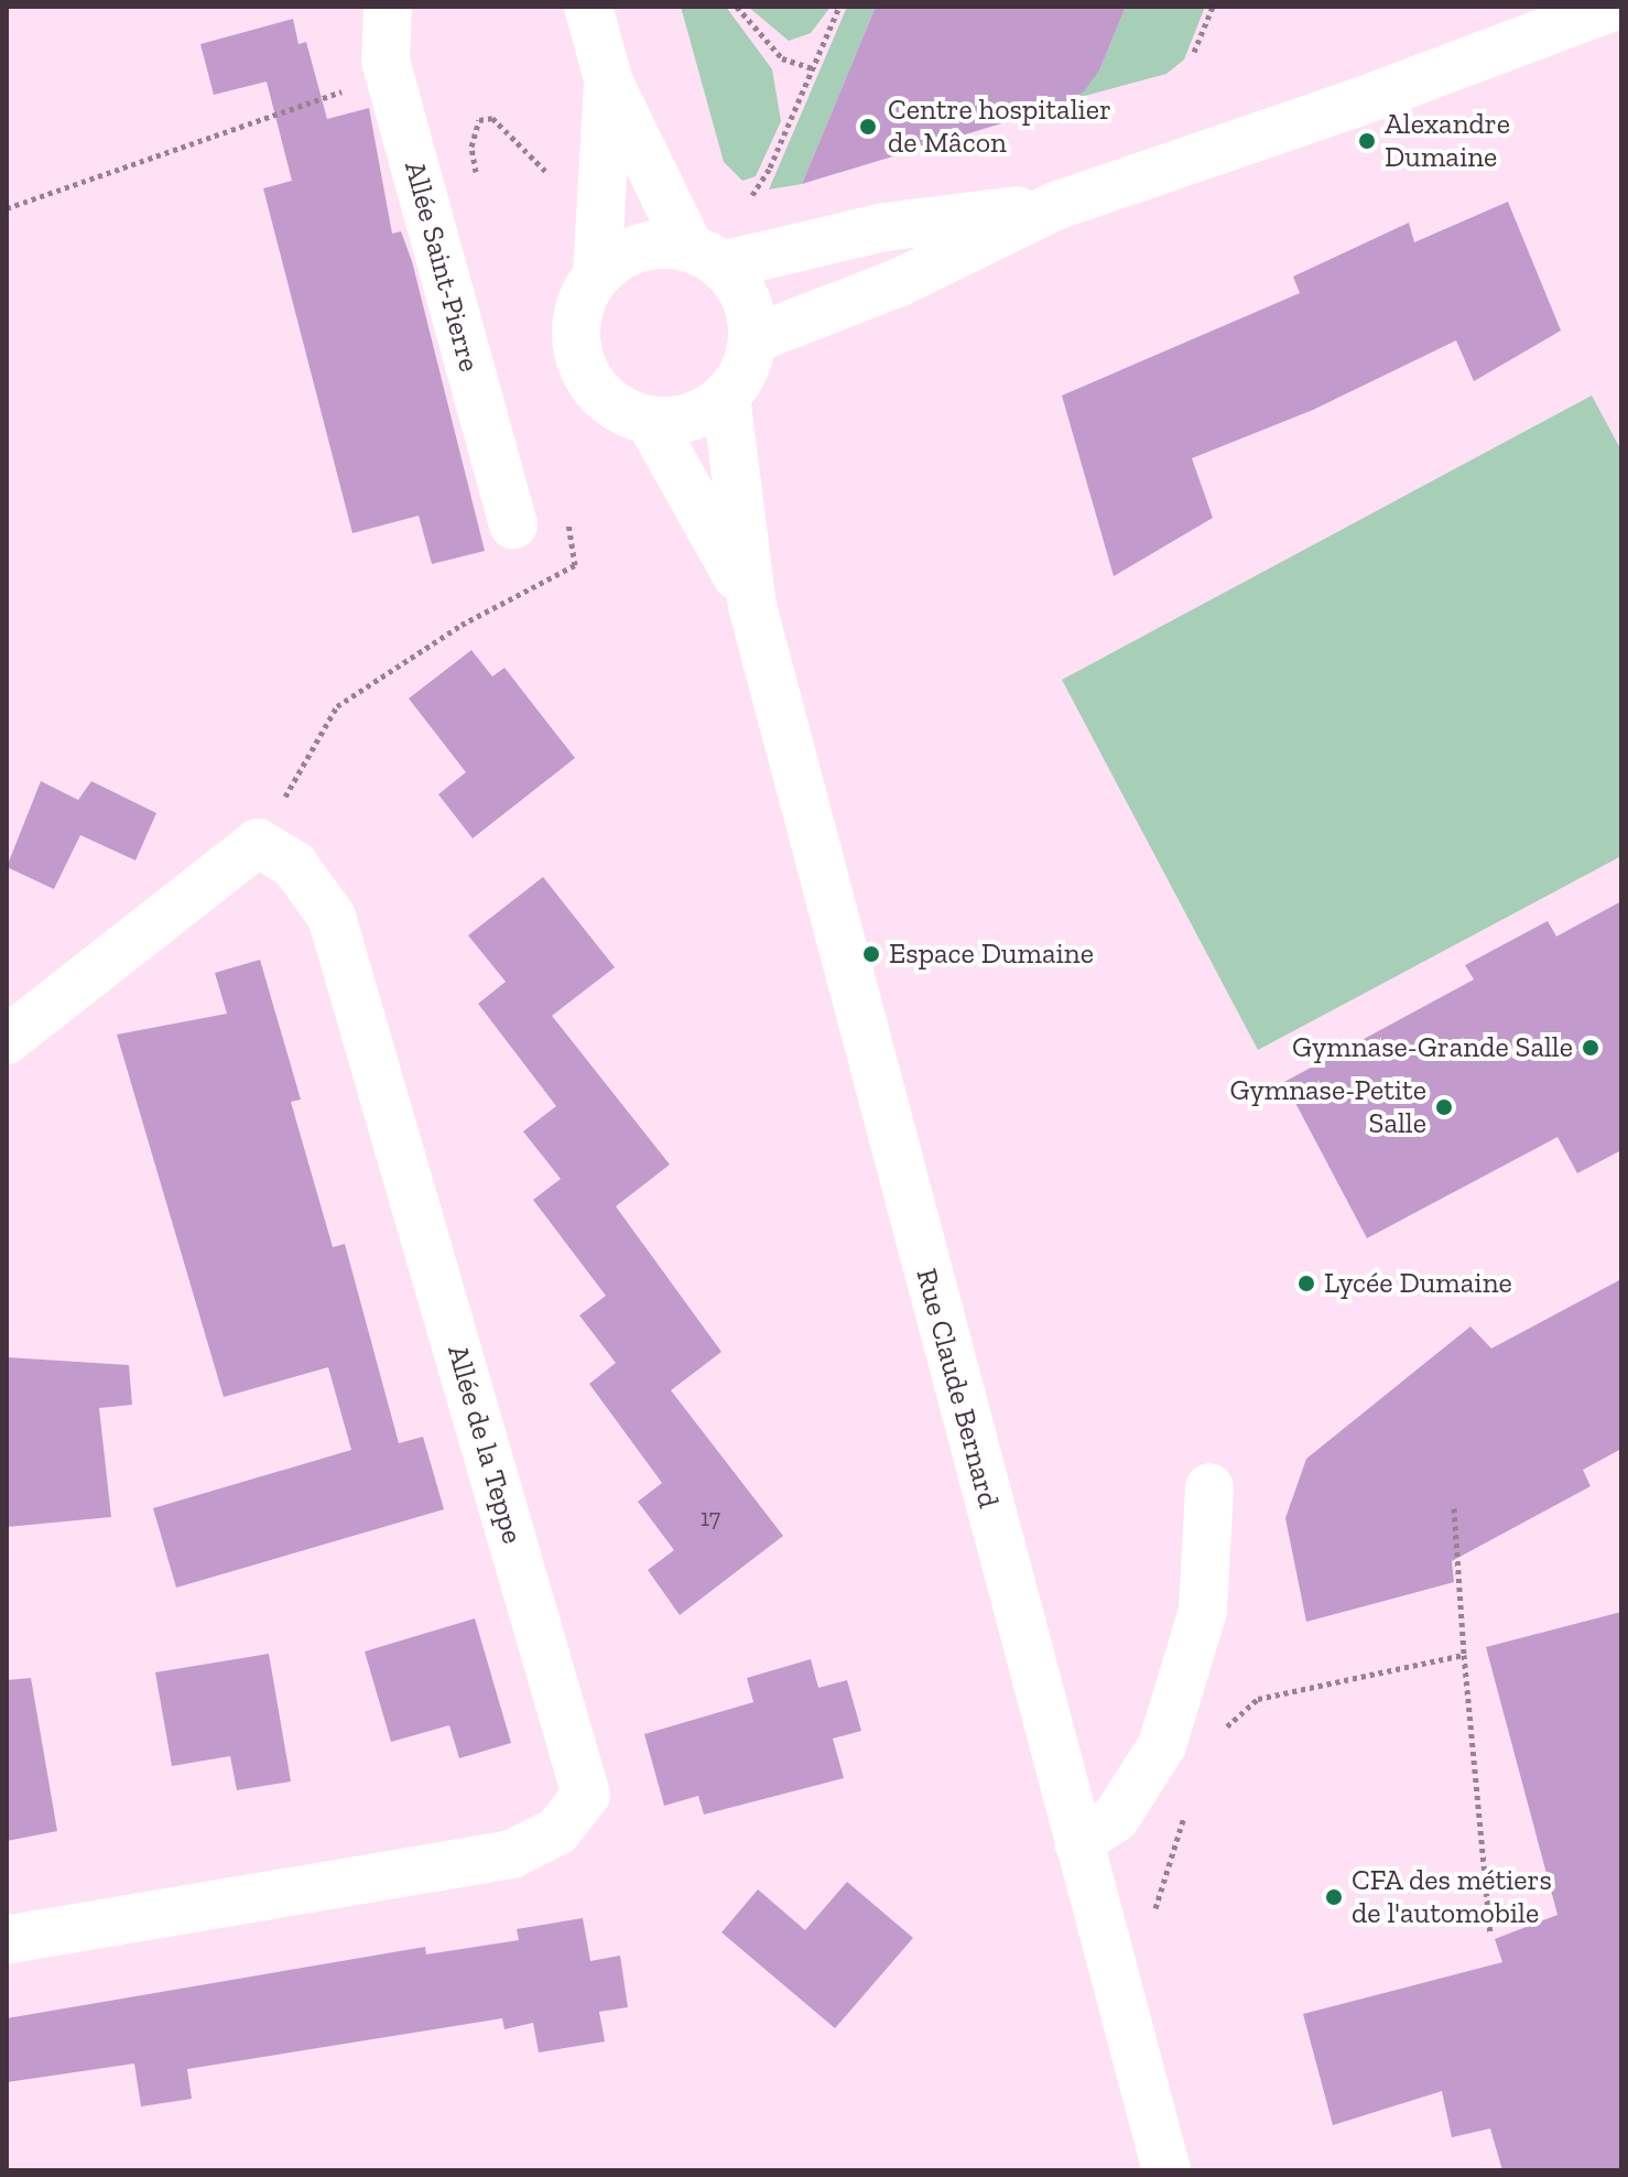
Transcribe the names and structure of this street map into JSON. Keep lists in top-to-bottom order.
{
  "streets": {
    "street": ["Allée Saint-Pierre", "Rue Claude Bernard", "Allée de la Teppe"]
  },
  "places": [
    "Centre hospitalier de Mâcon",
    "Alexandre Dumaine",
    "Espace Dumaine",
    "Gymnase-Grande Salle",
    "Gymnase-Petite Salle",
    "Lycée Dumaine",
    "CFA des métiers de l'automobile"
  ],
  "house_numbers": ["17"]
}
